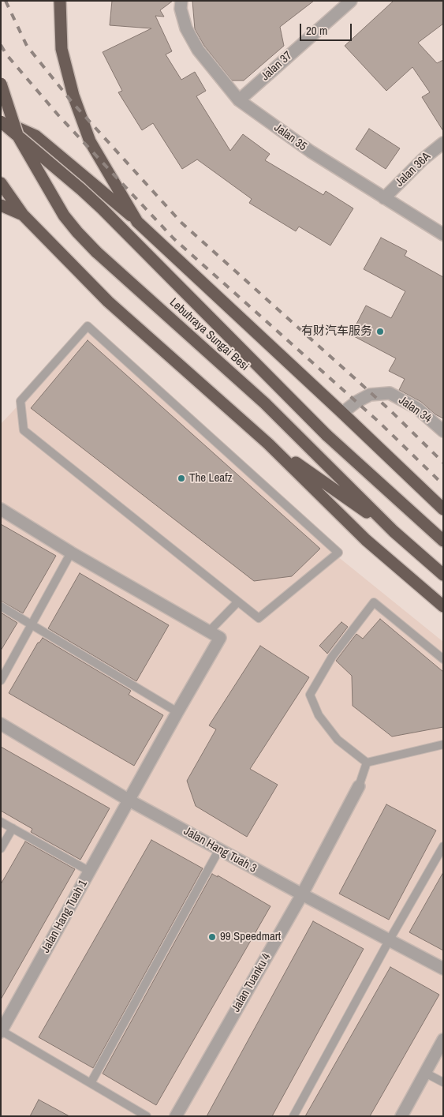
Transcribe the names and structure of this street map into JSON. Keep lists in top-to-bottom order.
{
  "streets": {
    "highway": ["Lebuhraya Sungai Besi"],
    "street": [
      "Jalan 37",
      "Jalan 35",
      "Jalan 36A",
      "Jalan 34",
      "Jalan Hang Tuah 3",
      "Jalan Hang Tuah 1",
      "Jalan Tuanku 4"
    ]
  },
  "crossings": [
    ["Jalan 37", "Jalan 35"],
    ["Jalan 35", "Jalan 36A"],
    ["Jalan Hang Tuah 3", "Jalan Hang Tuah 1"],
    ["Jalan Hang Tuah 3", "Jalan Tuanku 4"]
  ],
  "places": ["有财汽车服务", "The Leafz", "99 Speedmart"],
  "scale_bar": "20 m"
}
